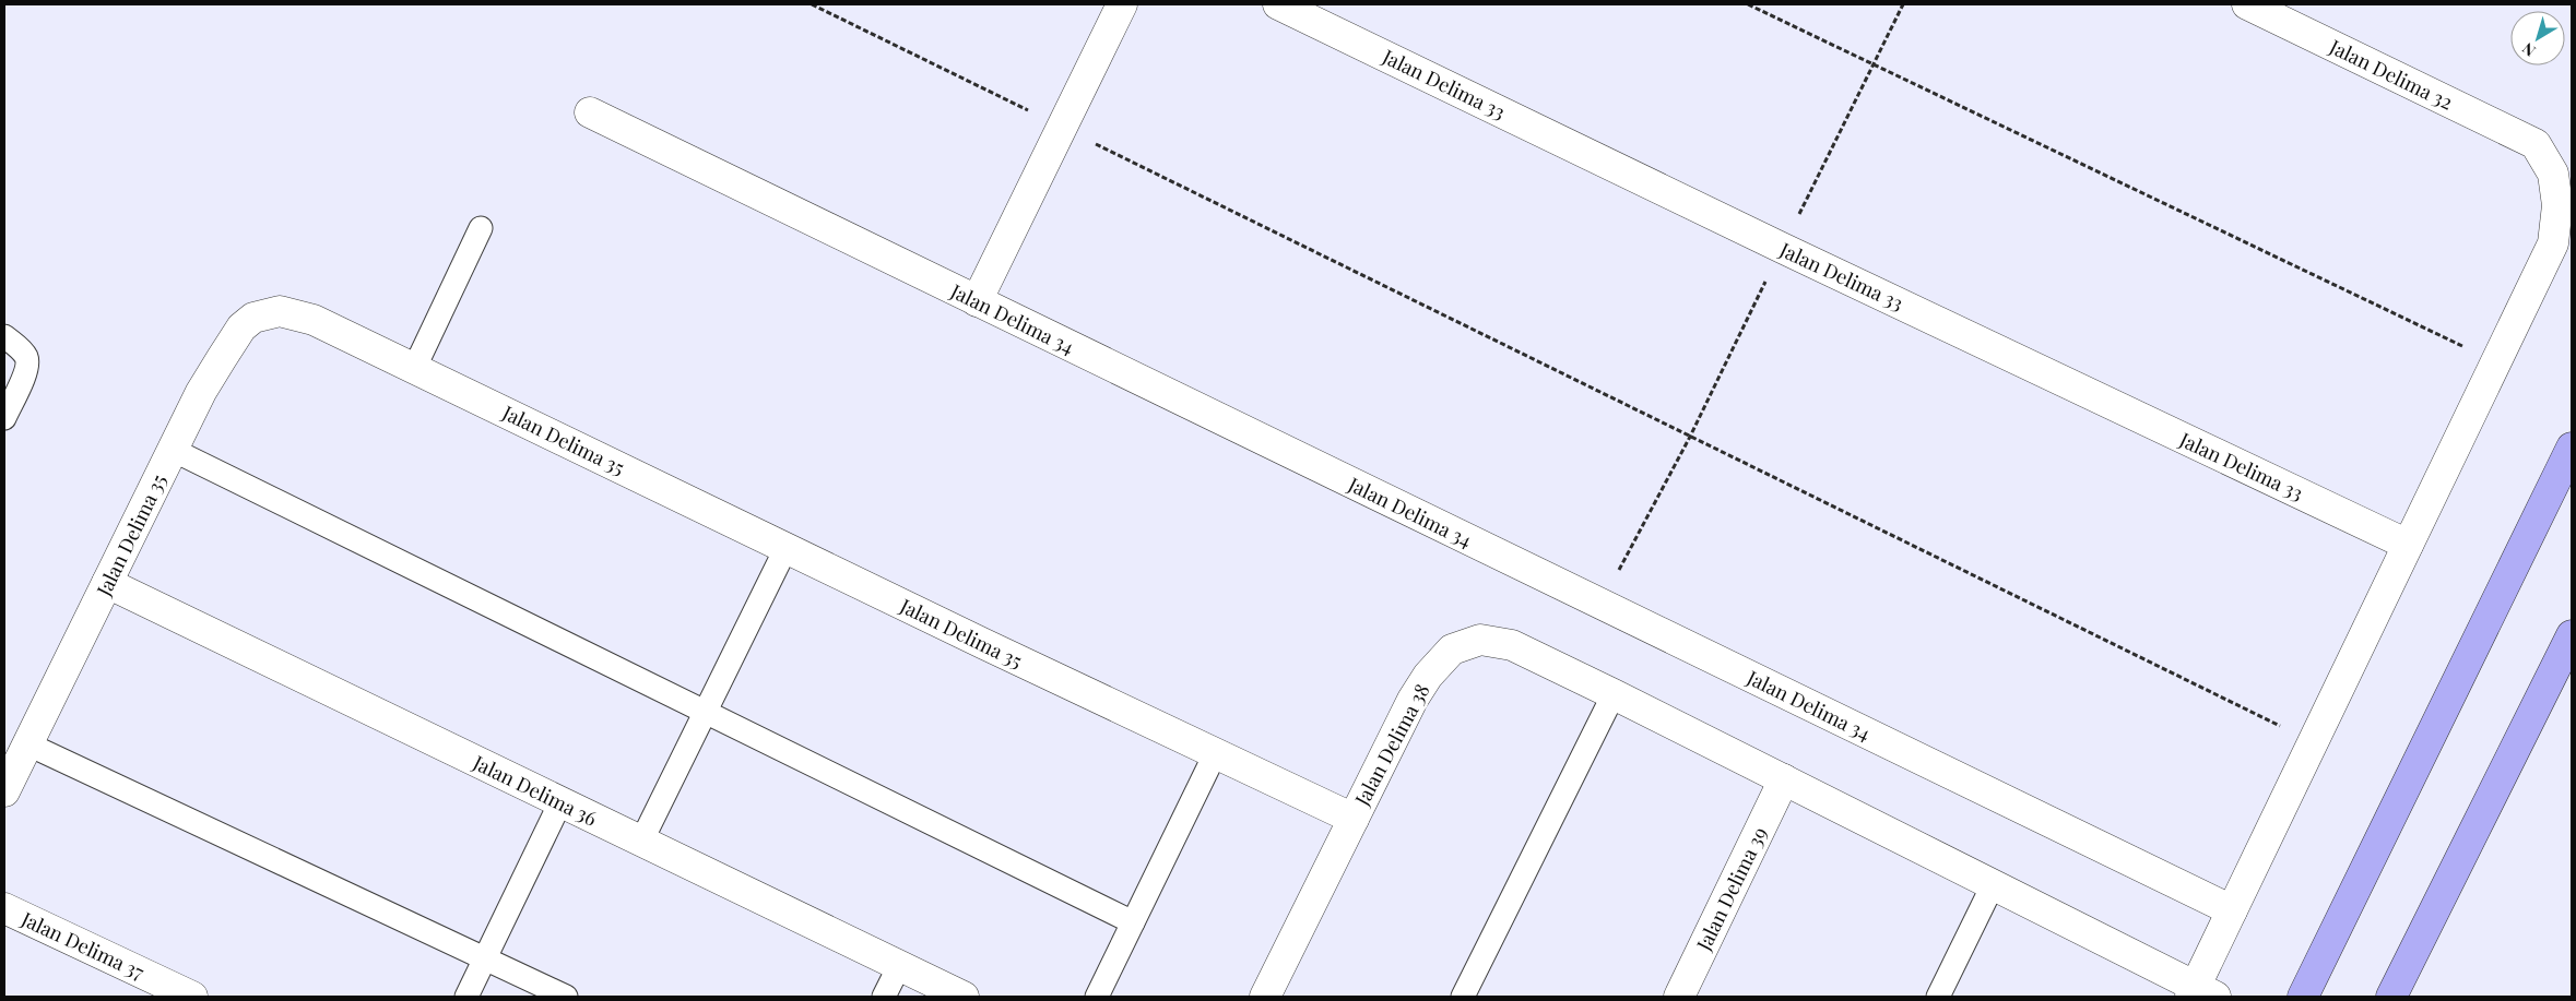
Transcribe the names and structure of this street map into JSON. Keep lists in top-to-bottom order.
{
  "streets": {
    "street": [
      "Jalan Delima 32",
      "Jalan Delima 33",
      "Jalan Delima 34",
      "Jalan Delima 35",
      "Jalan Delima 38",
      "Jalan Delima 36",
      "Jalan Delima 39",
      "Jalan Delima 37"
    ]
  },
  "crossings": [
    ["Jalan Delima 35", "Jalan Delima 38"],
    ["Jalan Delima 35", "Jalan Delima 36"],
    ["Jalan Delima 38", "Jalan Delima 39"]
  ],
  "north": "bottom left"
}
